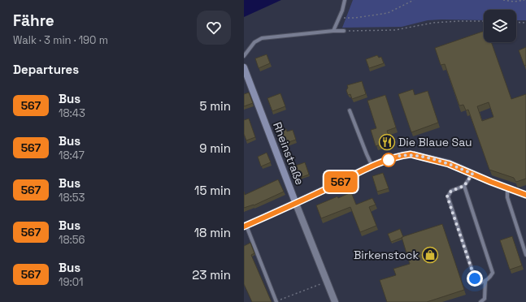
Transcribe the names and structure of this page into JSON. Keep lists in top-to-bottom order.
{
  "streets": {
    "street": ["Rheinstraße"]
  },
  "places": {
    "restaurant": ["Die Blaue Sau"],
    "shop": ["Birkenstock"]
  },
  "lines": ["bus line 567"],
  "page": {
    "heading": [
      ["Fähre", "Walk · 3 min · 190 m"],
      "Departures"
    ],
    "on_map": "567",
    "list": [
      {
        "mark": "567",
        "name": "Bus",
        "note": "18:43",
        "value": "5 min"
      },
      {
        "mark": "567",
        "name": "Bus",
        "note": "18:47",
        "value": "9 min"
      },
      {
        "mark": "567",
        "name": "Bus",
        "note": "18:53",
        "value": "15 min"
      },
      {
        "mark": "567",
        "name": "Bus",
        "note": "18:56",
        "value": "18 min"
      },
      {
        "mark": "567",
        "name": "Bus",
        "note": "19:01",
        "value": "23 min"
      }
    ]
  }
}
